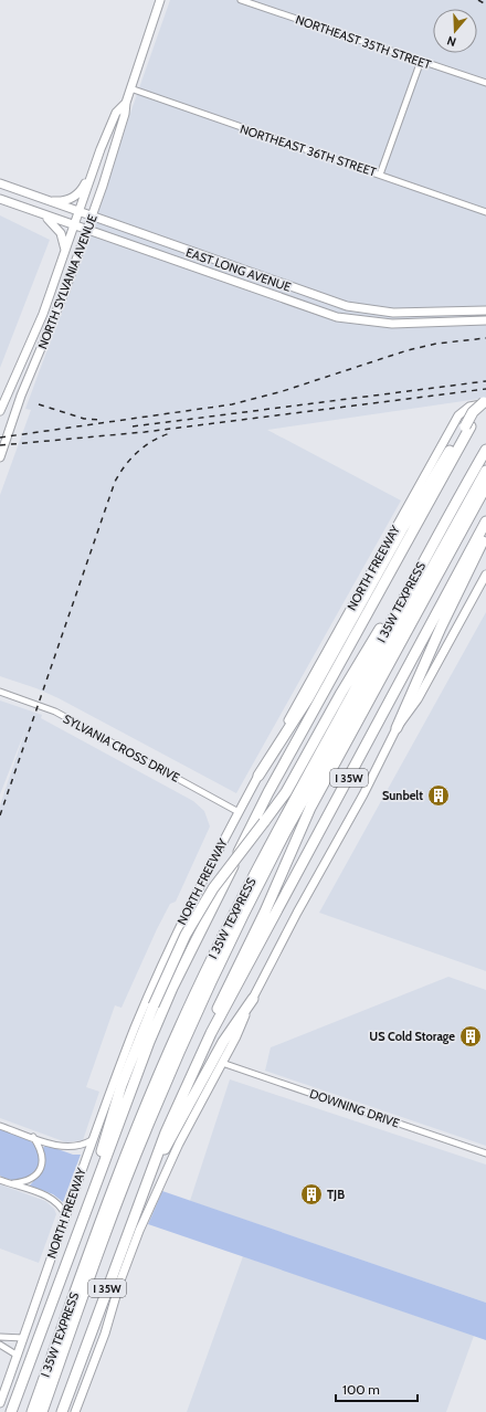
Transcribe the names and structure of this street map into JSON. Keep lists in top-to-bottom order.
{
  "streets": {
    "highway": ["NORTH FREEWAY", "I 35W TEXPRESS", "I 35W"],
    "main road": ["EAST LONG AVENUE", "NORTH SYLVANIA AVENUE"],
    "street": [
      "NORTHEAST 35TH STREET",
      "NORTHEAST 36TH STREET",
      "SYLVANIA CROSS DRIVE",
      "DOWNING DRIVE"
    ]
  },
  "crossings": [
    ["NORTHEAST 36TH STREET", "NORTH SYLVANIA AVENUE"],
    ["EAST LONG AVENUE", "NORTH SYLVANIA AVENUE"],
    ["NORTH FREEWAY", "SYLVANIA CROSS DRIVE"]
  ],
  "places": {
    "building": ["Sunbelt", "US Cold Storage", "TJB"]
  },
  "scale_bar": "100 m",
  "north": "bottom"
}
